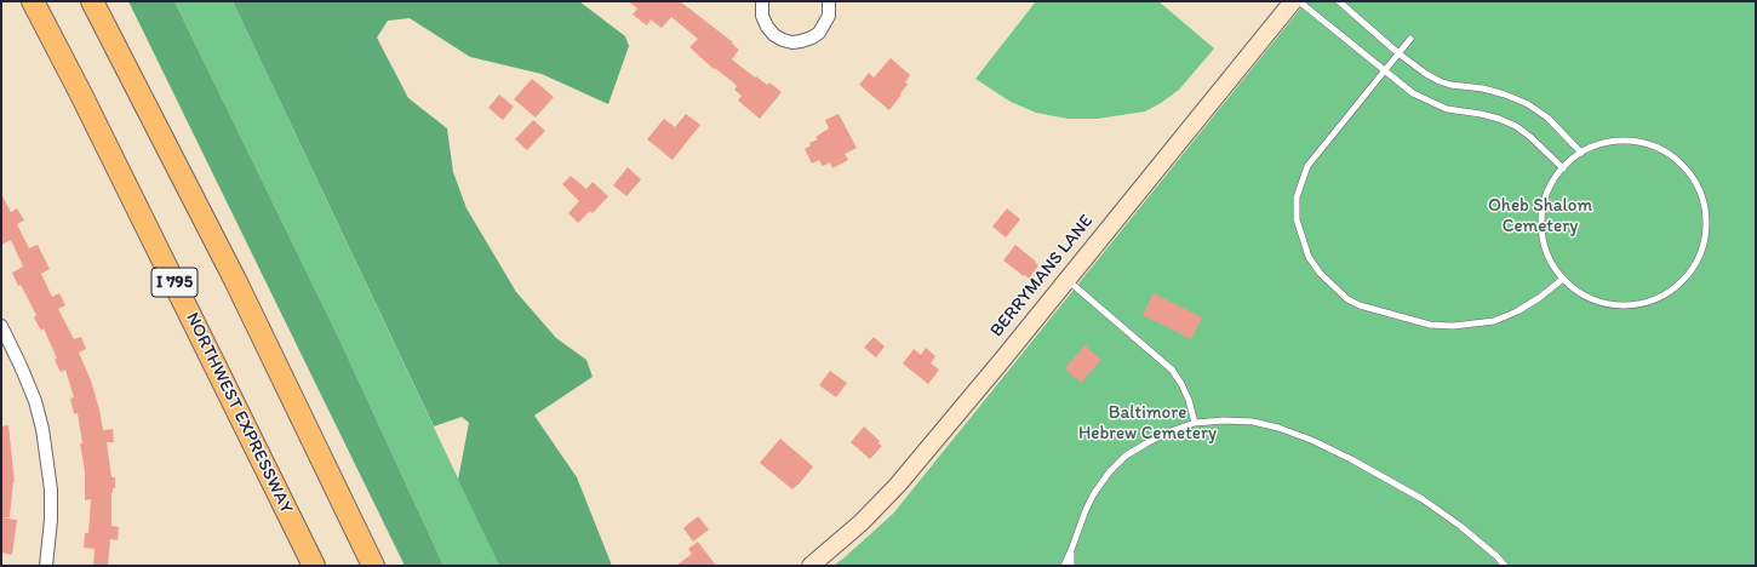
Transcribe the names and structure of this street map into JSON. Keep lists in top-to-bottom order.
{
  "streets": {
    "highway": ["I 795", "NORTHWEST EXPRESSWAY"],
    "street": ["BERRYMANS LANE"]
  },
  "parks": ["Oheb Shalom Cemetery", "Baltimore Hebrew Cemetery"]
}
